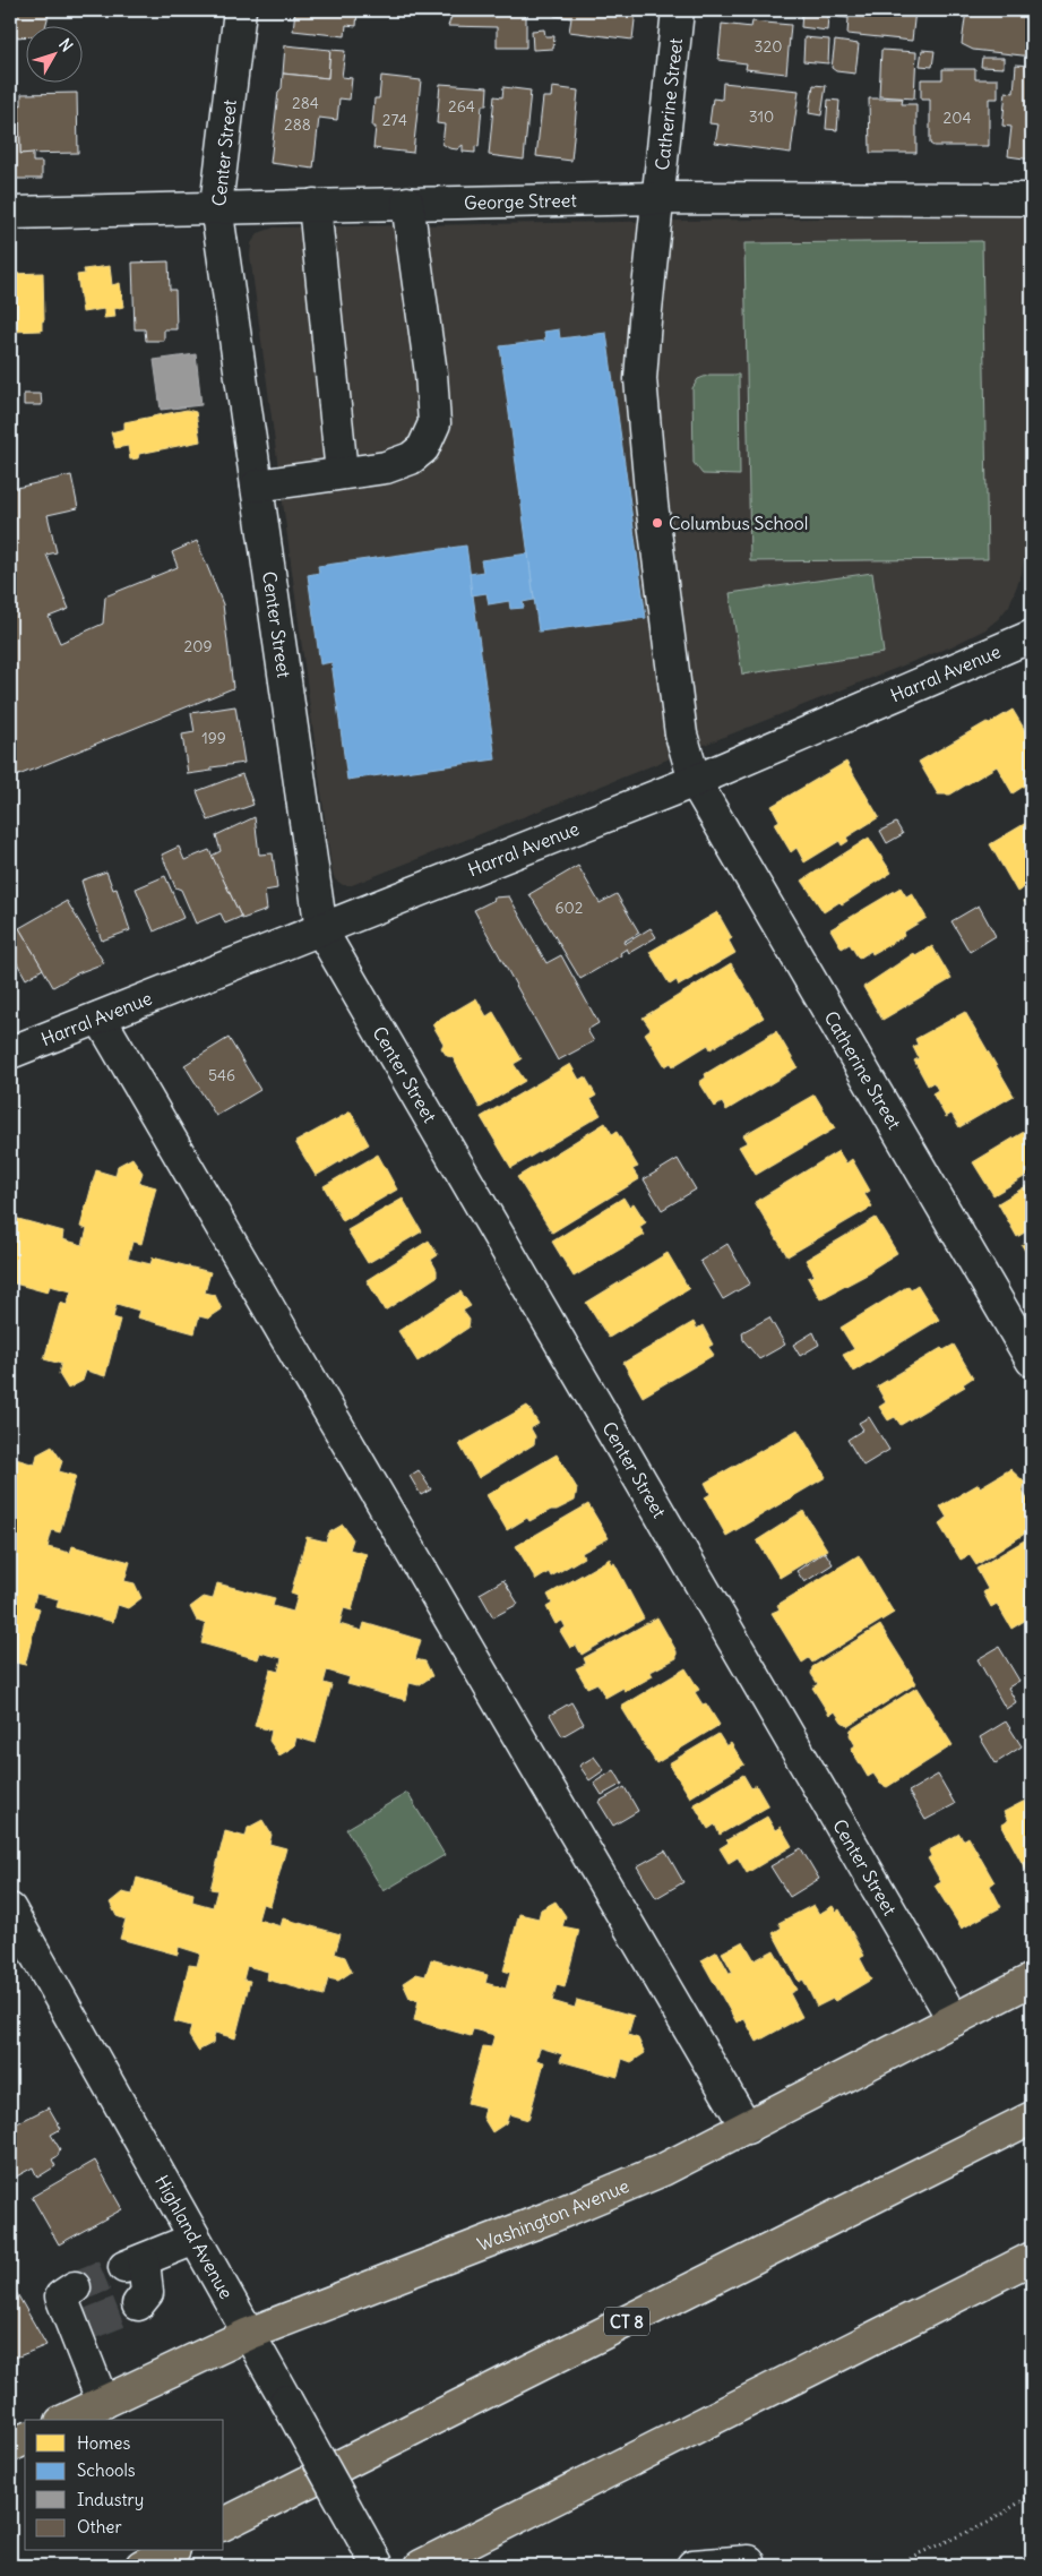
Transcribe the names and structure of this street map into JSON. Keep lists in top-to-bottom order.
{
  "streets": {
    "main road": ["Washington Avenue", "CT 8"],
    "street": [
      "Catherine Street",
      "Center Street",
      "George Street",
      "Harral Avenue",
      "Highland Avenue"
    ]
  },
  "crossings": [
    ["Catherine Street", "George Street"],
    ["Catherine Street", "Harral Avenue"],
    ["Center Street", "George Street"],
    ["Center Street", "Harral Avenue"],
    ["Center Street", "Washington Avenue"],
    ["Washington Avenue", "Highland Avenue"]
  ],
  "places": ["Columbus School"],
  "house_numbers": [
    "320",
    "284",
    "264",
    "310",
    "204",
    "274",
    "288",
    "209",
    "199",
    "602",
    "546"
  ],
  "legend": [
    "Homes",
    "Schools",
    "Industry",
    "Other"
  ],
  "north": "top right"
}
